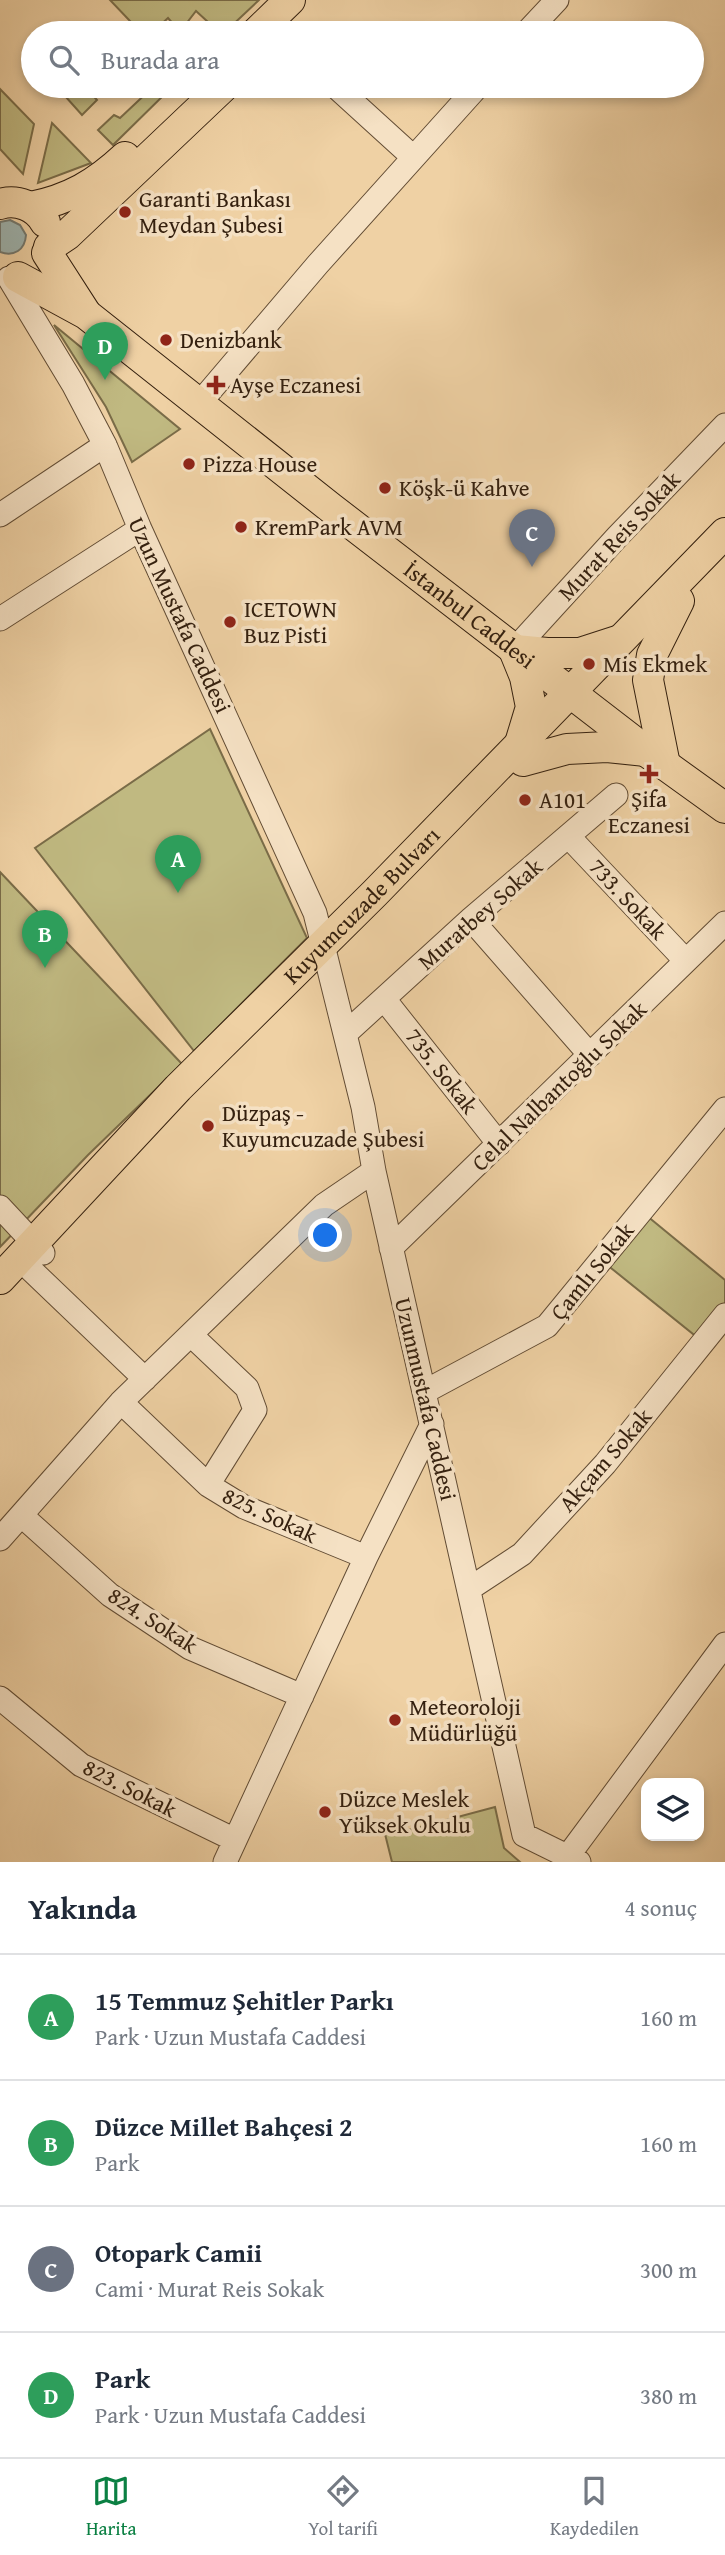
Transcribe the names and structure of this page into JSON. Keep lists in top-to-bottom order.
{
  "streets": {
    "main road": ["İstanbul Caddesi", "Kuyumcuzade Bulvarı"],
    "street": [
      "Murat Reis Sokak",
      "Uzun Mustafa Caddesi",
      "733. Sokak",
      "Muratbey Sokak",
      "735. Sokak",
      "Celal Nalbantoğlu Sokak",
      "Çamlı Sokak",
      "Uzunmustafa Caddesi",
      "Akçam Sokak",
      "825. Sokak",
      "824. Sokak",
      "823. Sokak"
    ]
  },
  "crossings": [
    ["Murat Reis Sokak", "İstanbul Caddesi"],
    ["Uzun Mustafa Caddesi", "Kuyumcuzade Bulvarı"],
    ["Uzun Mustafa Caddesi", "Uzunmustafa Caddesi"],
    ["İstanbul Caddesi", "Kuyumcuzade Bulvarı"],
    ["733. Sokak", "Muratbey Sokak"],
    ["733. Sokak", "Celal Nalbantoğlu Sokak"],
    ["Kuyumcuzade Bulvarı", "Uzunmustafa Caddesi"],
    ["Muratbey Sokak", "735. Sokak"],
    ["Muratbey Sokak", "Uzunmustafa Caddesi"],
    ["735. Sokak", "Celal Nalbantoğlu Sokak"],
    ["Celal Nalbantoğlu Sokak", "Uzunmustafa Caddesi"],
    ["Çamlı Sokak", "Uzunmustafa Caddesi"],
    ["Uzunmustafa Caddesi", "Akçam Sokak"]
  ],
  "places": {
    "other": [
      "Garanti Bankası Meydan Şubesi",
      "Denizbank",
      "Pizza House",
      "Köşk-ü Kahve",
      "KremPark AVM",
      "ICETOWN Buz Pisti",
      "Mis Ekmek",
      "A101",
      "Düzpaş - Kuyumcuzade Şubesi",
      "Meteoroloji Müdürlüğü",
      "Düzce Meslek Yüksek Okulu"
    ],
    "health": ["Ayşe Eczanesi", "Şifa Eczanesi"]
  },
  "page": {
    "search": "Burada ara",
    "pins": [
      "D",
      "C",
      "A",
      "B"
    ],
    "heading": ["Yakında", "4 sonuç"],
    "list": [
      {
        "mark": "A",
        "name": "15 Temmuz Şehitler Parkı",
        "note": "Park · Uzun Mustafa Caddesi",
        "value": "160 m"
      },
      {
        "mark": "B",
        "name": "Düzce Millet Bahçesi 2",
        "note": "Park",
        "value": "160 m"
      },
      {
        "mark": "C",
        "name": "Otopark Camii",
        "note": "Cami · Murat Reis Sokak",
        "value": "300 m"
      },
      {
        "mark": "D",
        "name": "Park",
        "note": "Park · Uzun Mustafa Caddesi",
        "value": "380 m"
      }
    ],
    "nav": ["Harita", "Yol tarifi", "Kaydedilen"]
  }
}
